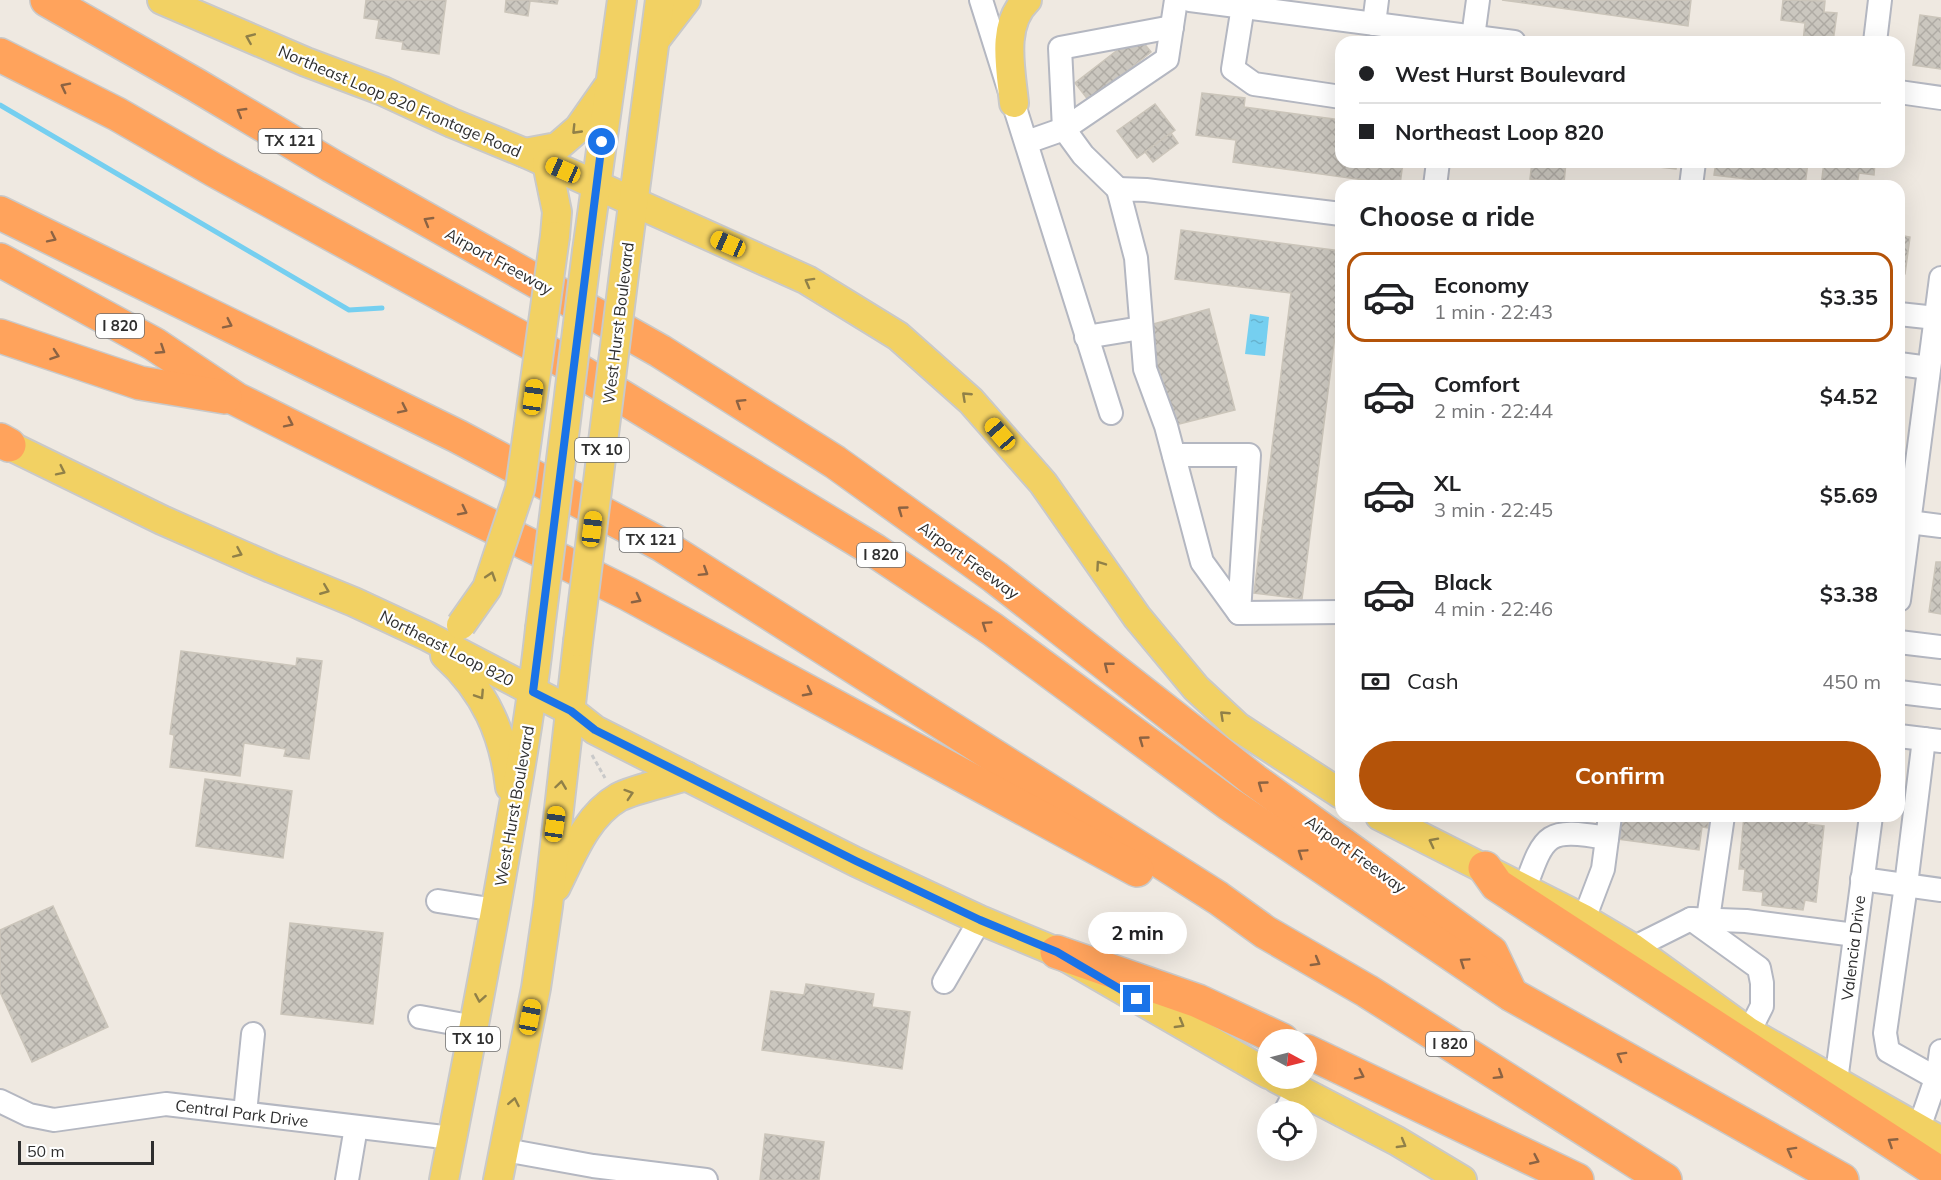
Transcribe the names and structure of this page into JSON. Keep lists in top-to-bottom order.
{
  "streets": {
    "highway": ["TX 121", "Airport Freeway", "I 820"],
    "main road": [
      "Northeast Loop 820 Frontage Road",
      "West Hurst Boulevard",
      "TX 10",
      "Northeast Loop 820"
    ],
    "street": ["Valencia Drive", "Central Park Drive"]
  },
  "crossings": [
    ["Northeast Loop 820 Frontage Road", "West Hurst Boulevard"],
    ["TX 121", "I 820"],
    ["Airport Freeway", "I 820"],
    ["West Hurst Boulevard", "Northeast Loop 820"],
    ["West Hurst Boulevard", "Central Park Drive"]
  ],
  "one_way": ["Northeast Loop 820 Frontage Road", "Northeast Loop 820"],
  "scale_bar": "50 m",
  "north": "right",
  "page": {
    "banner": ["West Hurst Boulevard", "Northeast Loop 820"],
    "heading": "Choose a ride",
    "list": [
      {
        "name": "Economy",
        "note": "1 min · 22:43",
        "value": "$3.35"
      },
      {
        "name": "Comfort",
        "note": "2 min · 22:44",
        "value": "$4.52"
      },
      {
        "name": "XL",
        "note": "3 min · 22:45",
        "value": "$5.69"
      },
      {
        "name": "Black",
        "note": "4 min · 22:46",
        "value": "$3.38"
      }
    ],
    "pay": ["Cash", "450 m"],
    "buttons": "Confirm",
    "bubble": "2 min",
    "scale": "50 m"
  }
}
